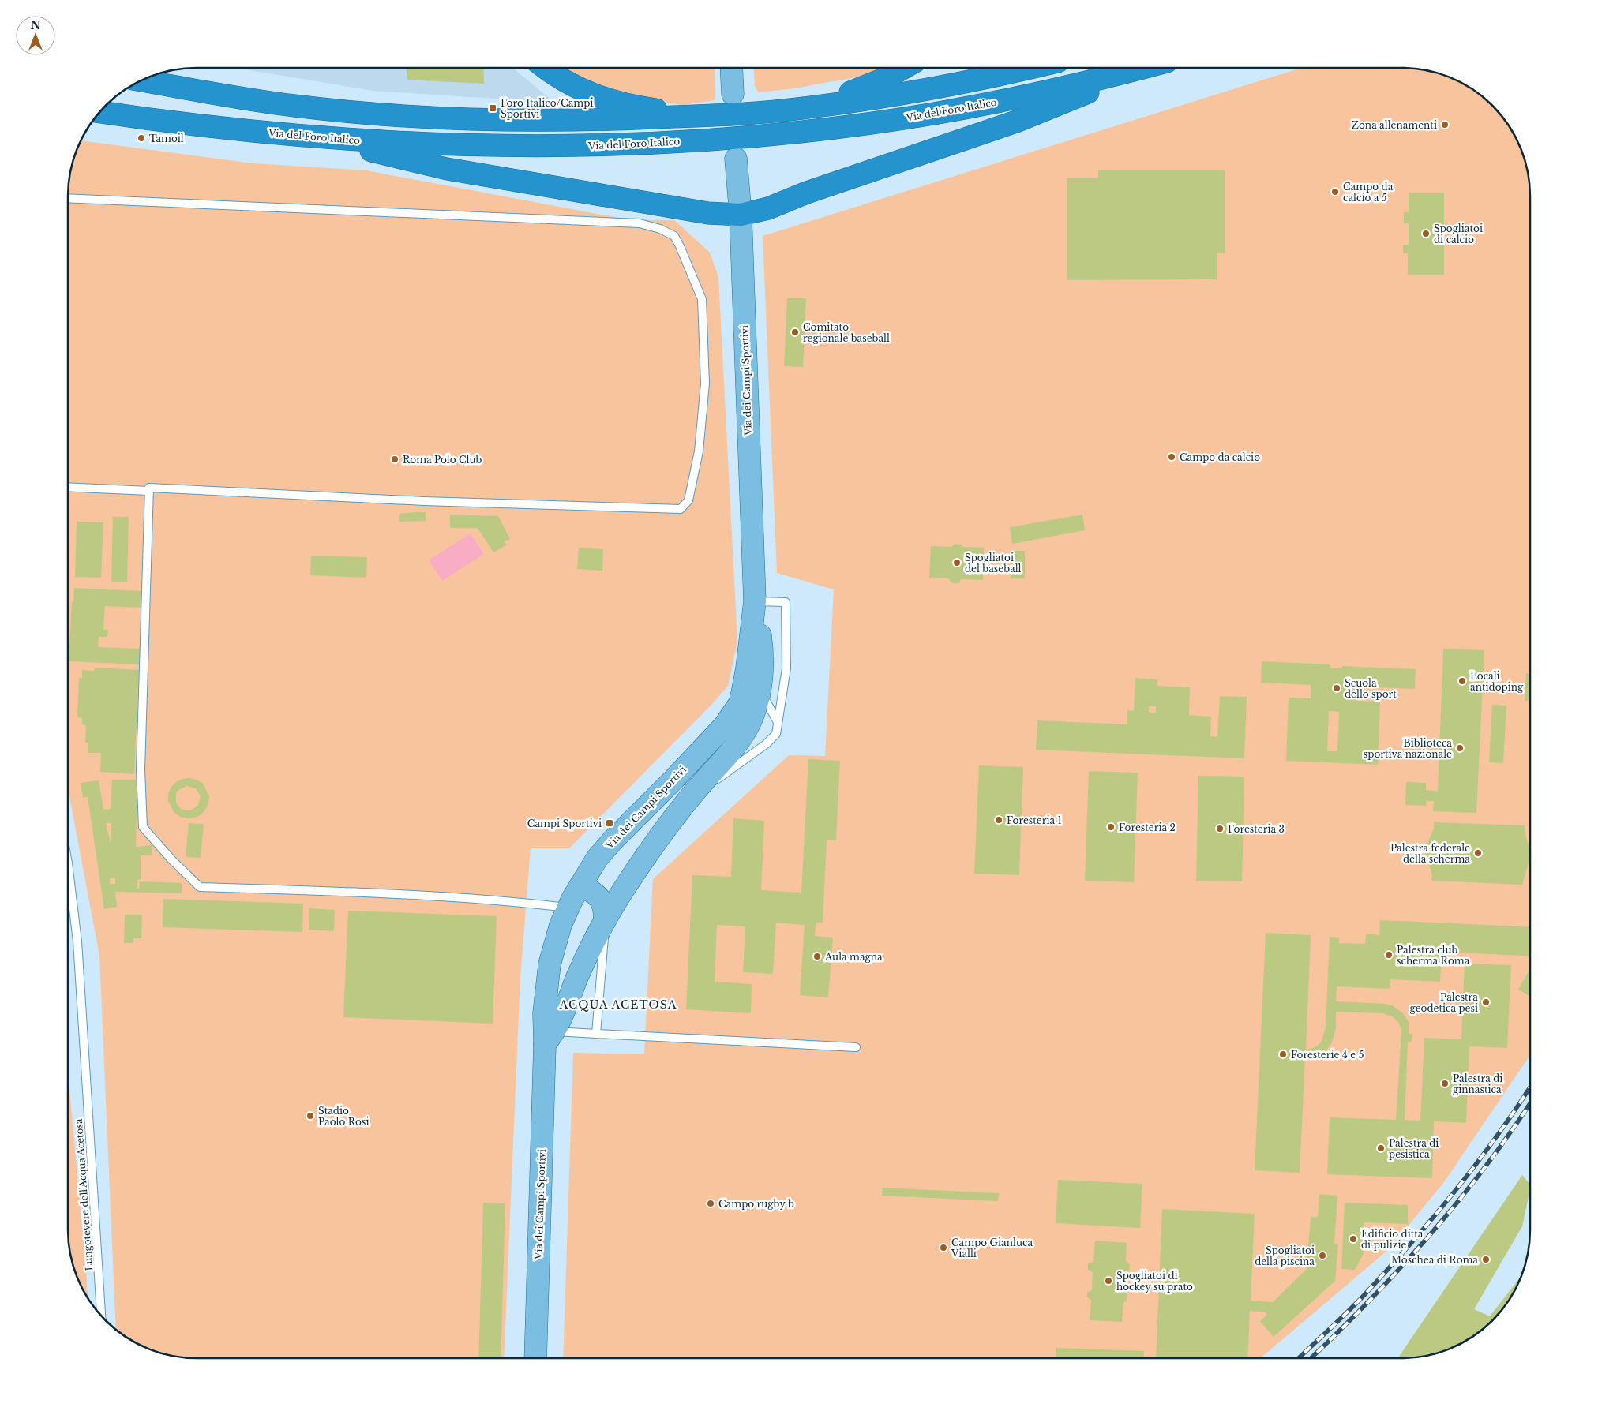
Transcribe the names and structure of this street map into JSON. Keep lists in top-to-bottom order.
{
  "streets": {
    "highway": ["Via del Foro Italico"],
    "main road": ["Via dei Campi Sportivi"],
    "lane": ["Lungotevere dell'Acqua Acetosa"]
  },
  "districts": ["ACQUA ACETOSA"],
  "places": {
    "transit": ["Foro Italico/Campi Sportivi", "Campi Sportivi"],
    "other": [
      "Zona allenamenti",
      "Tamoil",
      "Campo da calcio a 5",
      "Spogliatoi di calcio",
      "Comitato regionale baseball",
      "Campo da calcio",
      "Roma Polo Club",
      "Spogliatoi del baseball",
      "Locali antidoping",
      "Scuola dello sport",
      "Biblioteca sportiva nazionale",
      "Foresteria 1",
      "Foresteria 2",
      "Foresteria 3",
      "Palestra federale della scherma",
      "Palestra club scherma Roma",
      "Aula magna",
      "Palestra geodetica pesi",
      "Foresterie 4 e 5",
      "Palestra di ginnastica",
      "Stadio Paolo Rosi",
      "Palestra di pesistica",
      "Campo rugby b",
      "Edificio ditta di pulizie",
      "Campo Gianluca Vialli",
      "Spogliatoi della piscina",
      "Moschea di Roma",
      "Spogliatoi di hockey su prato"
    ]
  },
  "north": "top"
}
